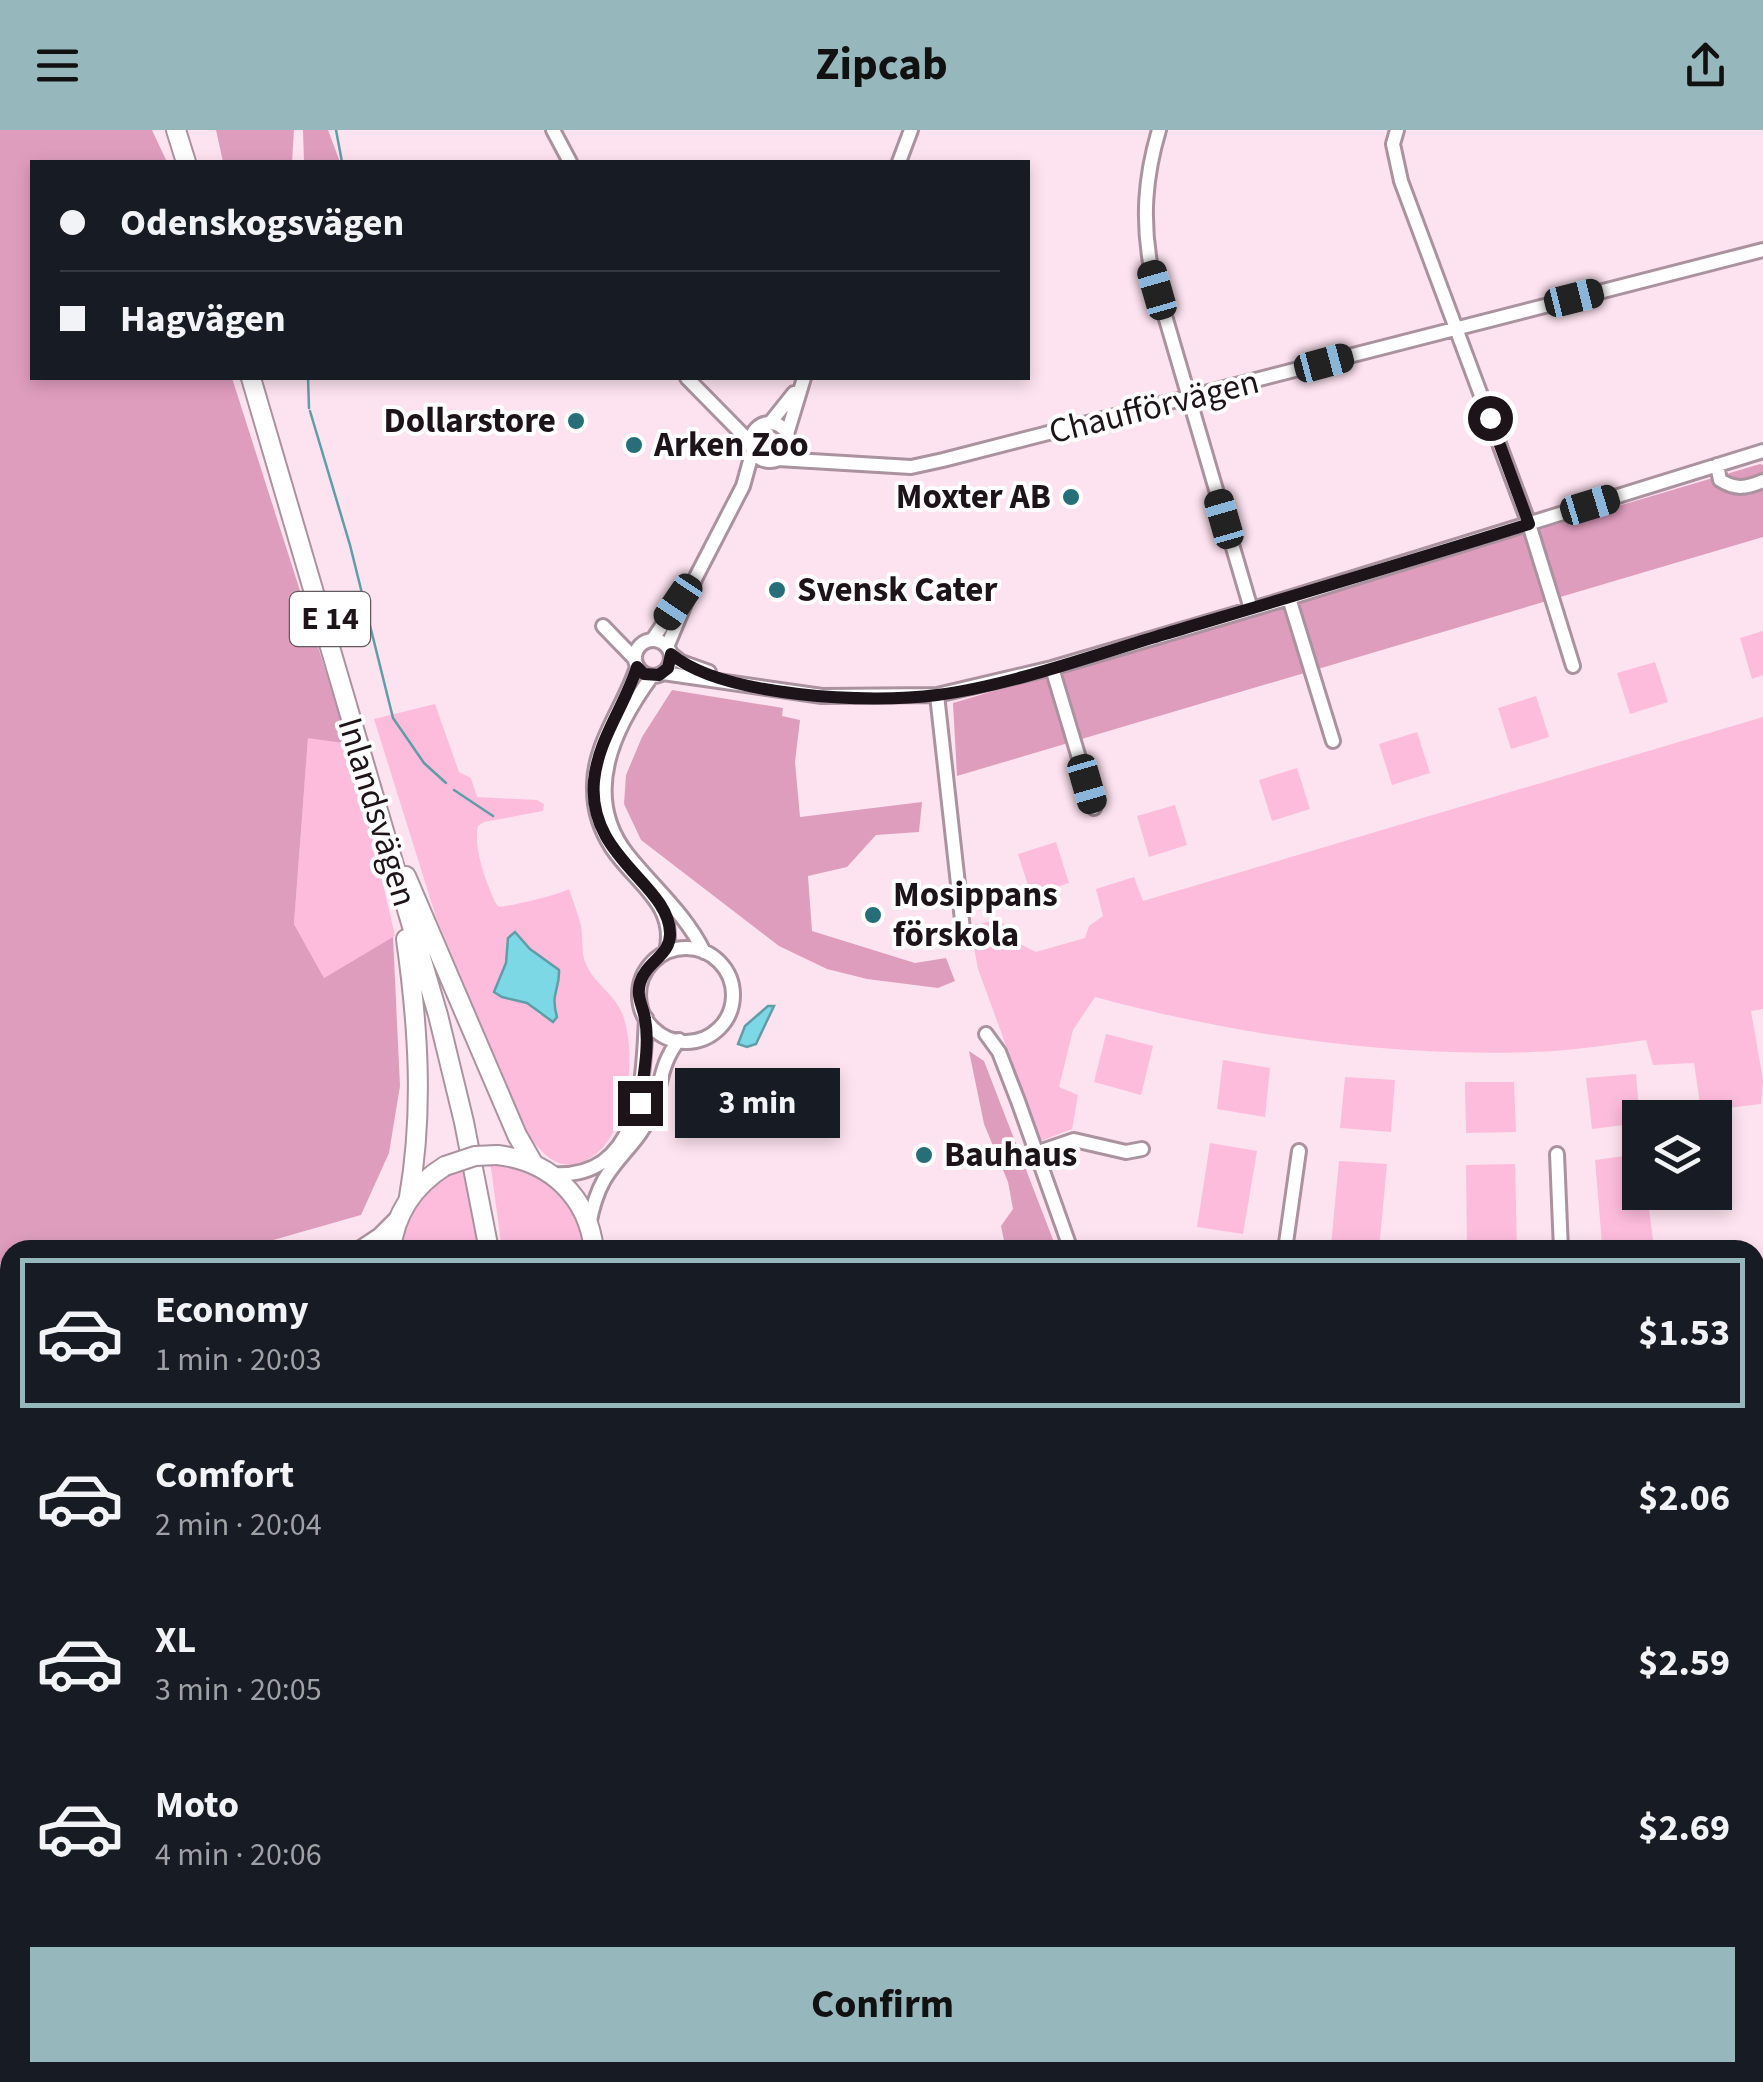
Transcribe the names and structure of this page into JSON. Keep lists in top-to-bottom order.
{
  "streets": {
    "highway": ["E 14", "Inlandsvägen"],
    "street": ["Chaufförvägen"]
  },
  "places": [
    "Dollarstore",
    "Arken Zoo",
    "Moxter AB",
    "Svensk Cater",
    "Mosippans förskola",
    "Bauhaus"
  ],
  "page": {
    "header": "Zipcab",
    "banner": ["Odenskogsvägen", "Hagvägen"],
    "bubble": "3 min",
    "list": [
      {
        "name": "Economy",
        "note": "1 min · 20:03",
        "value": "$1.53"
      },
      {
        "name": "Comfort",
        "note": "2 min · 20:04",
        "value": "$2.06"
      },
      {
        "name": "XL",
        "note": "3 min · 20:05",
        "value": "$2.59"
      },
      {
        "name": "Moto",
        "note": "4 min · 20:06",
        "value": "$2.69"
      }
    ],
    "buttons": "Confirm"
  }
}
